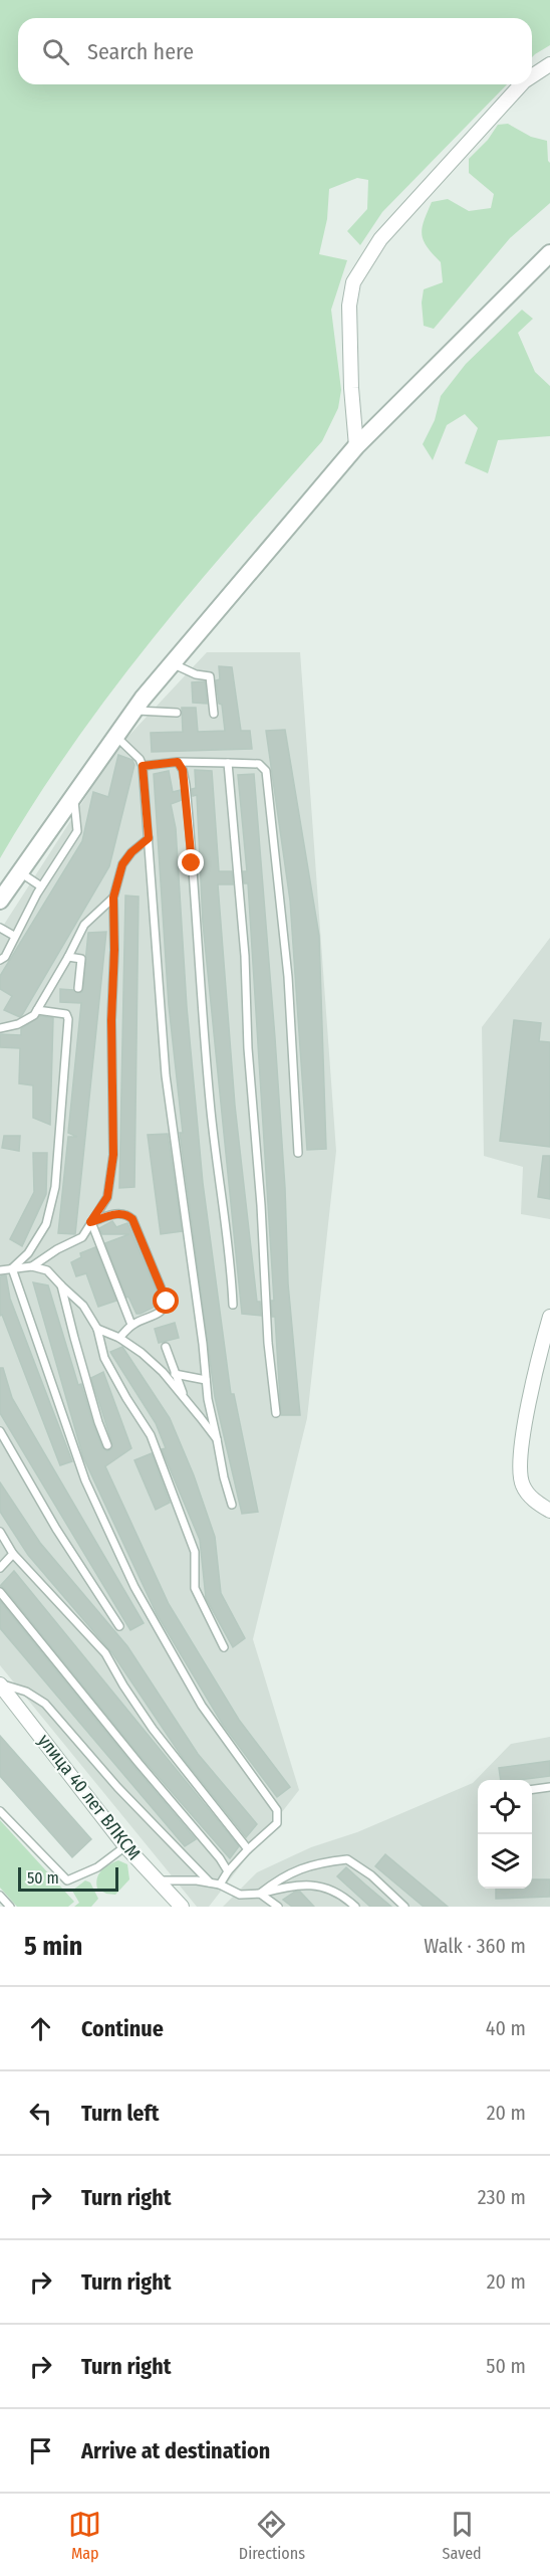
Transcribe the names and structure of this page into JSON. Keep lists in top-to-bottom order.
{
  "streets": {
    "street": ["улица 40 лет ВЛКСМ"]
  },
  "scale_bar": "50 m",
  "page": {
    "search": "Search here",
    "scale": "50 m",
    "heading": ["5 min", "Walk · 360 m"],
    "list": [
      ["Continue", "40 m"],
      ["Turn left", "20 m"],
      ["Turn right", "230 m"],
      ["Turn right", "20 m"],
      ["Turn right", "50 m"],
      "Arrive at destination"
    ],
    "nav": ["Map", "Directions", "Saved"]
  }
}
